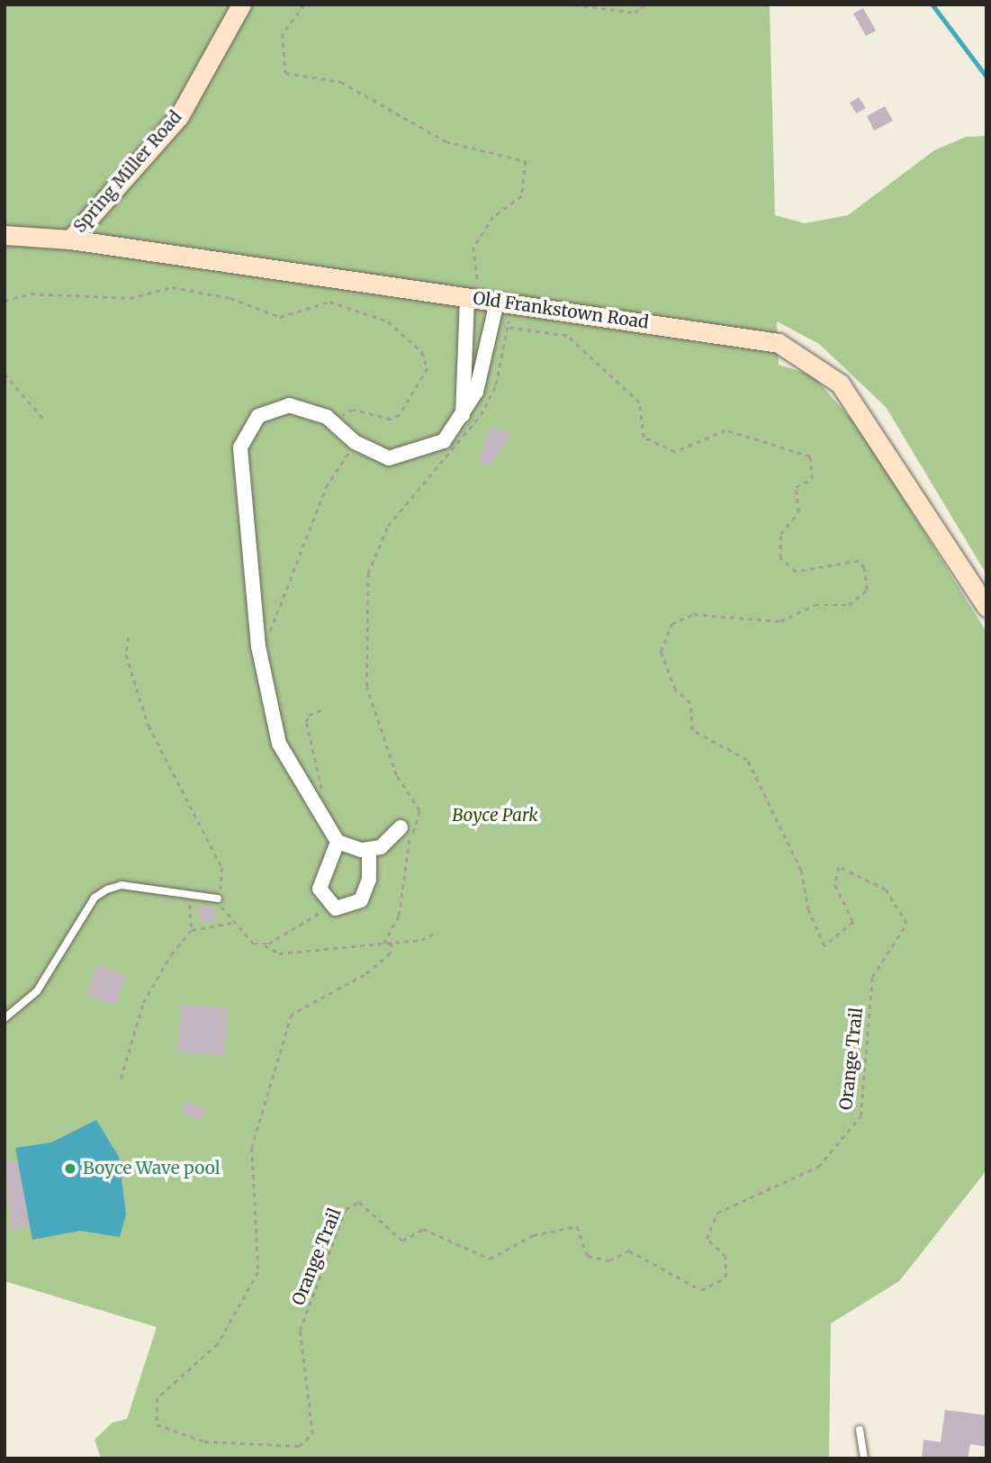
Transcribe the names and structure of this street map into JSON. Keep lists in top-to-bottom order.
{
  "streets": {
    "street": ["Spring Miller Road", "Old Frankstown Road"],
    "path": ["Orange Trail"]
  },
  "crossings": [
    ["Spring Miller Road", "Old Frankstown Road"]
  ],
  "parks": ["Boyce Park"],
  "places": ["Boyce Wave pool"]
}
